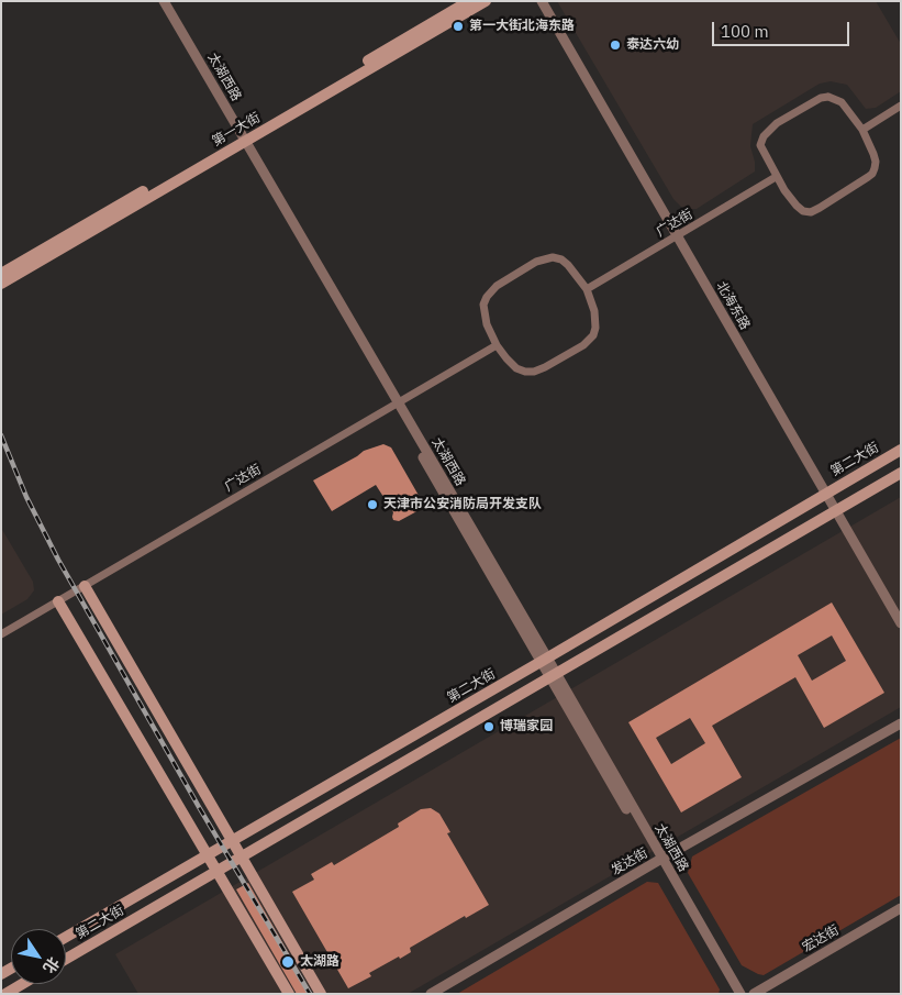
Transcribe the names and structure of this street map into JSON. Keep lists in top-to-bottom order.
{
  "streets": {
    "main road": ["第一大街", "第二大街"],
    "street": [
      "太湖西路",
      "广达街",
      "北海东路",
      "发达街",
      "宏达街"
    ]
  },
  "crossings": [
    ["太湖西路", "第一大街"],
    ["太湖西路", "广达街"],
    ["太湖西路", "第二大街"],
    ["太湖西路", "发达街"],
    ["广达街", "北海东路"],
    ["北海东路", "第二大街"]
  ],
  "places": [
    "第一大街北海东路",
    "泰达六幼",
    "天津市公安消防局开发支队",
    "博瑞家园",
    "太湖路"
  ],
  "scale_bar": "100 m",
  "north": "bottom right"
}
